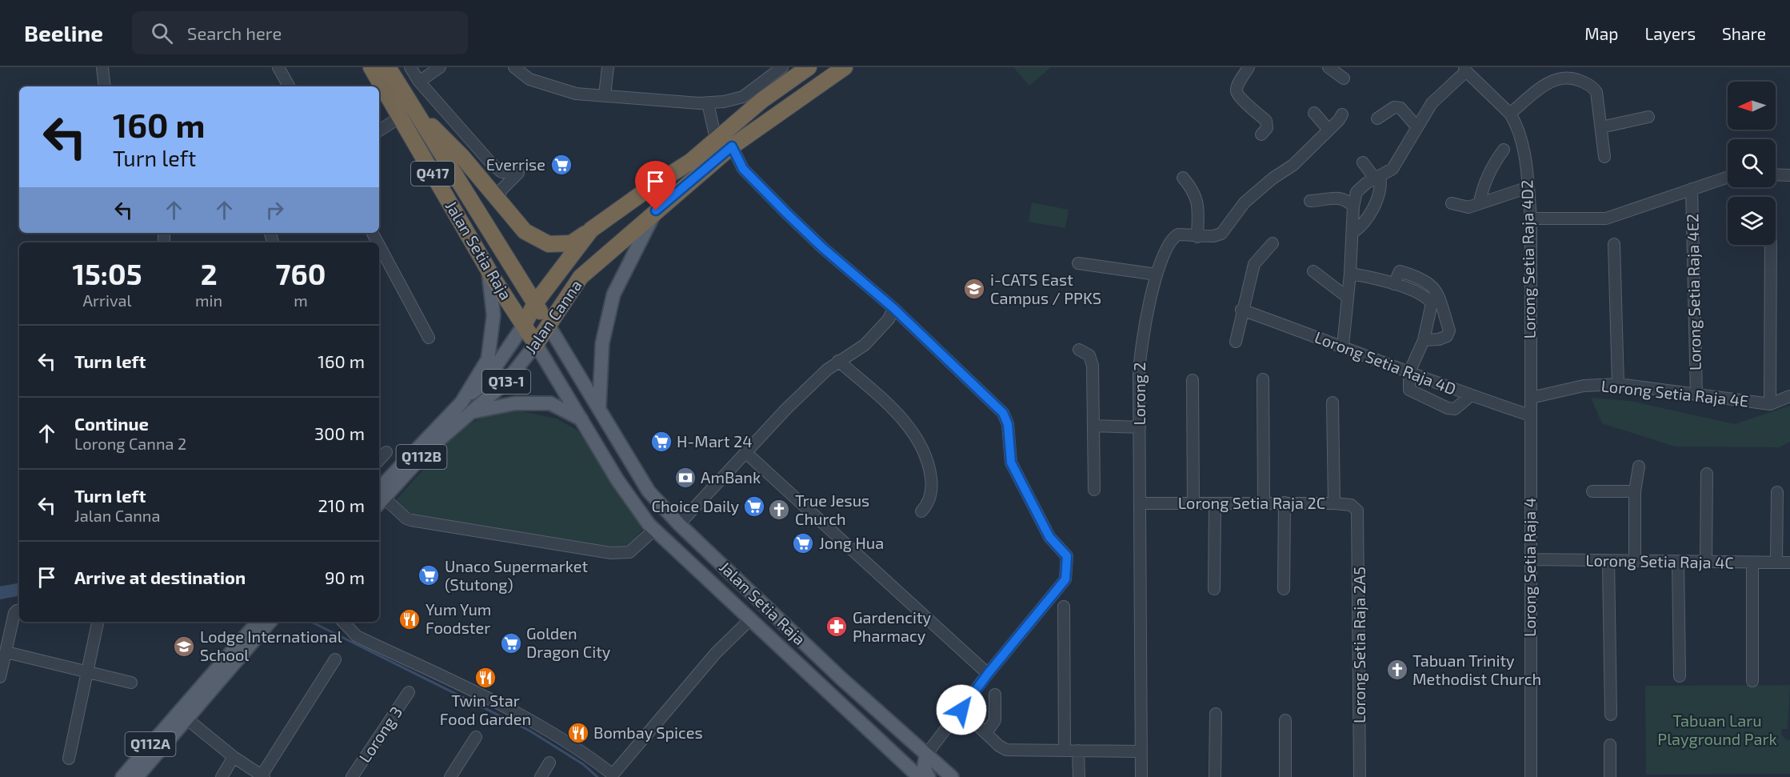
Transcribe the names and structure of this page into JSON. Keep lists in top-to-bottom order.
{
  "streets": {
    "highway": ["Q417", "Jalan Setia Raja", "Jalan Canna"],
    "main road": ["Q13-1", "Q112B", "Q112A"],
    "street": [
      "Lorong Setia Raja 4D2",
      "Lorong Setia Raja 4E2",
      "Lorong Setia Raja 4D",
      "Lorong 2",
      "Lorong Setia Raja 4E",
      "Lorong Setia Raja 2C",
      "Lorong Setia Raja 4C",
      "Lorong Setia Raja 4",
      "Lorong Setia Raja 2A5",
      "Lorong 3"
    ]
  },
  "crossings": [
    ["Q417", "Jalan Setia Raja"],
    ["Q417", "Jalan Canna"],
    ["Jalan Setia Raja", "Jalan Canna"],
    ["Lorong Setia Raja 4D2", "Lorong Setia Raja 4D"],
    ["Lorong Setia Raja 4D2", "Lorong Setia Raja 4E"],
    ["Lorong Setia Raja 4D2", "Lorong Setia Raja 4"],
    ["Lorong Setia Raja 4E2", "Lorong Setia Raja 4E"],
    ["Jalan Canna", "Q112B"],
    ["Lorong Setia Raja 4D", "Lorong Setia Raja 4"],
    ["Lorong 2", "Lorong Setia Raja 2C"],
    ["Lorong Setia Raja 2C", "Lorong Setia Raja 2A5"],
    ["Lorong Setia Raja 4C", "Lorong Setia Raja 4"]
  ],
  "parks": ["Tabuan Laru Playground Park"],
  "places": {
    "supermarket": [
      "Everrise",
      "H-Mart 24",
      "Choice Daily",
      "Jong Hua",
      "Unaco Supermarket (Stutong)",
      "Golden Dragon City"
    ],
    "school or university": ["i-CATS East Campus / PPKS", "Lodge International School"],
    "bank": ["AmBank"],
    "church": ["True Jesus Church", "Tabuan Trinity Methodist Church"],
    "restaurant": ["Yum Yum Foodster", "Twin Star Food Garden", "Bombay Spices"],
    "pharmacy": ["Gardencity Pharmacy"]
  },
  "north": "left",
  "page": {
    "header": "Beeline",
    "search": "Search here",
    "nav": ["Map", "Layers", "Share"],
    "turn": ["160 m", "Turn left"],
    "eta": [
      "15:05",
      "Arrival",
      "2",
      "min",
      "760",
      "m"
    ],
    "list": [
      {
        "name": "Turn left",
        "value": "160 m"
      },
      {
        "name": "Continue",
        "note": "Lorong Canna 2",
        "value": "300 m"
      },
      {
        "name": "Turn left",
        "note": "Jalan Canna",
        "value": "210 m"
      },
      {
        "name": "Arrive at destination",
        "value": "90 m"
      }
    ]
  }
}
